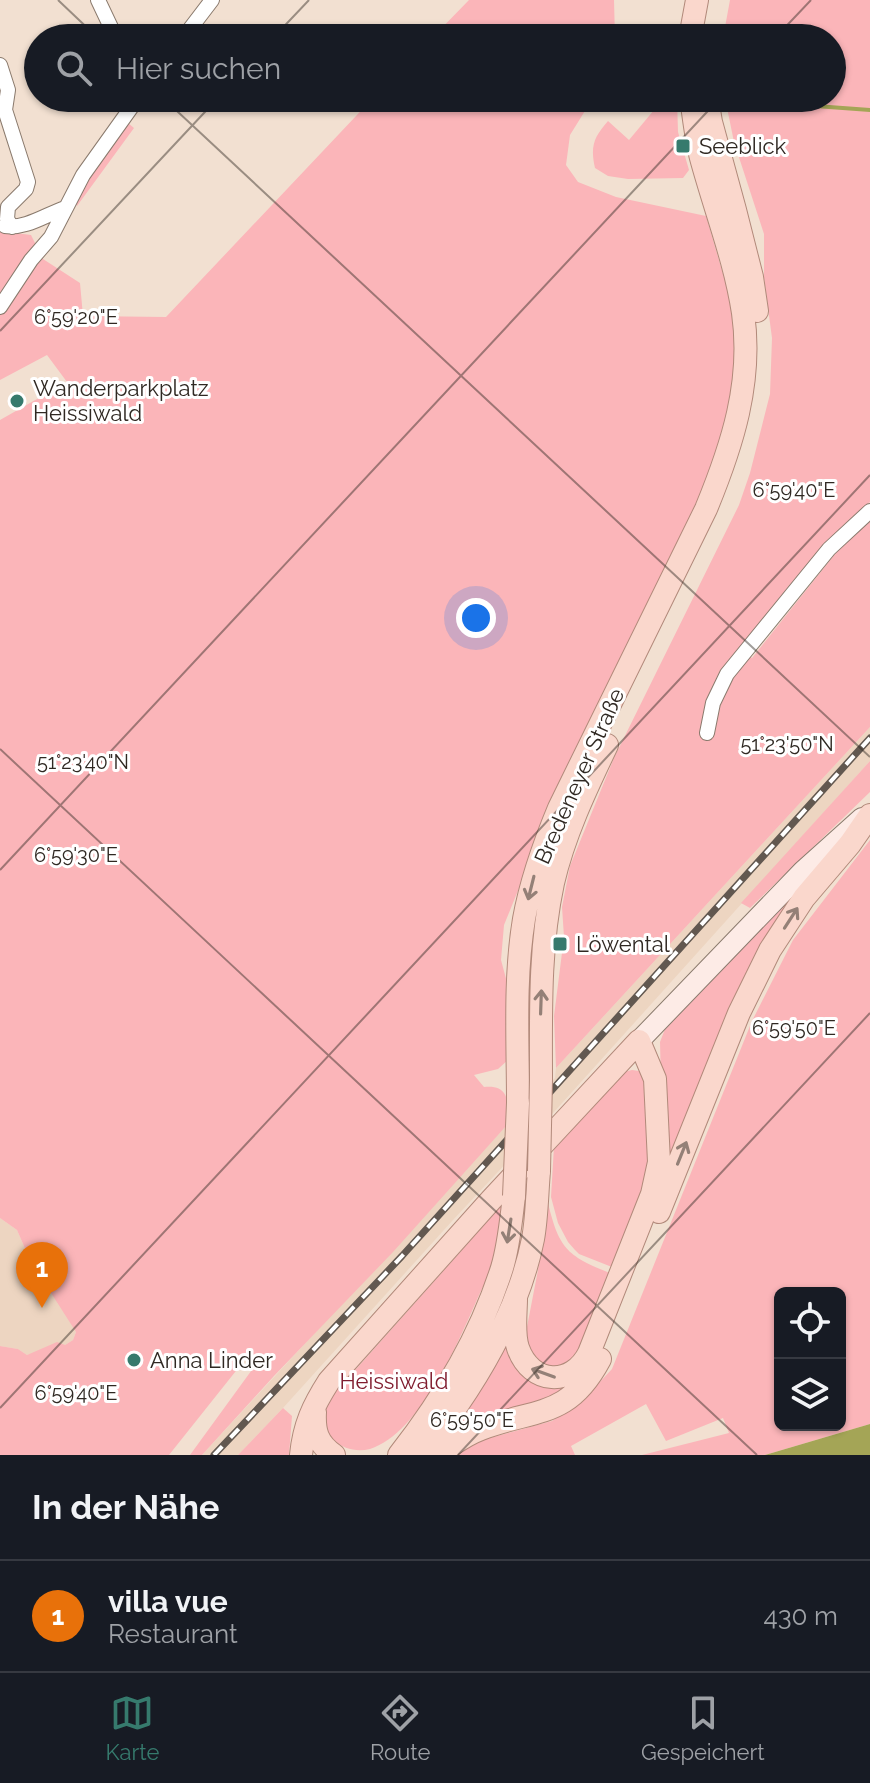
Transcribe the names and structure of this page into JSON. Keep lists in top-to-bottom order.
{
  "streets": {
    "main road": ["Bredeneyer Straße"]
  },
  "parks": ["Heissiwald"],
  "places": {
    "transit": ["Seeblick", "Löwental"],
    "other": ["Wanderparkplatz Heissiwald", "Anna Linder"]
  },
  "page": {
    "search": "Hier suchen",
    "pins": "1",
    "heading": "In der Nähe",
    "list": [
      {
        "mark": "1",
        "name": "villa vue",
        "note": "Restaurant",
        "value": "430 m"
      }
    ],
    "nav": ["Karte", "Route", "Gespeichert"]
  },
  "coordinates": [
    "6°59'20\"E",
    "6°59'40\"E",
    "51°23'50\"N",
    "51°23'40\"N",
    "6°59'30\"E",
    "6°59'50\"E"
  ]
}
